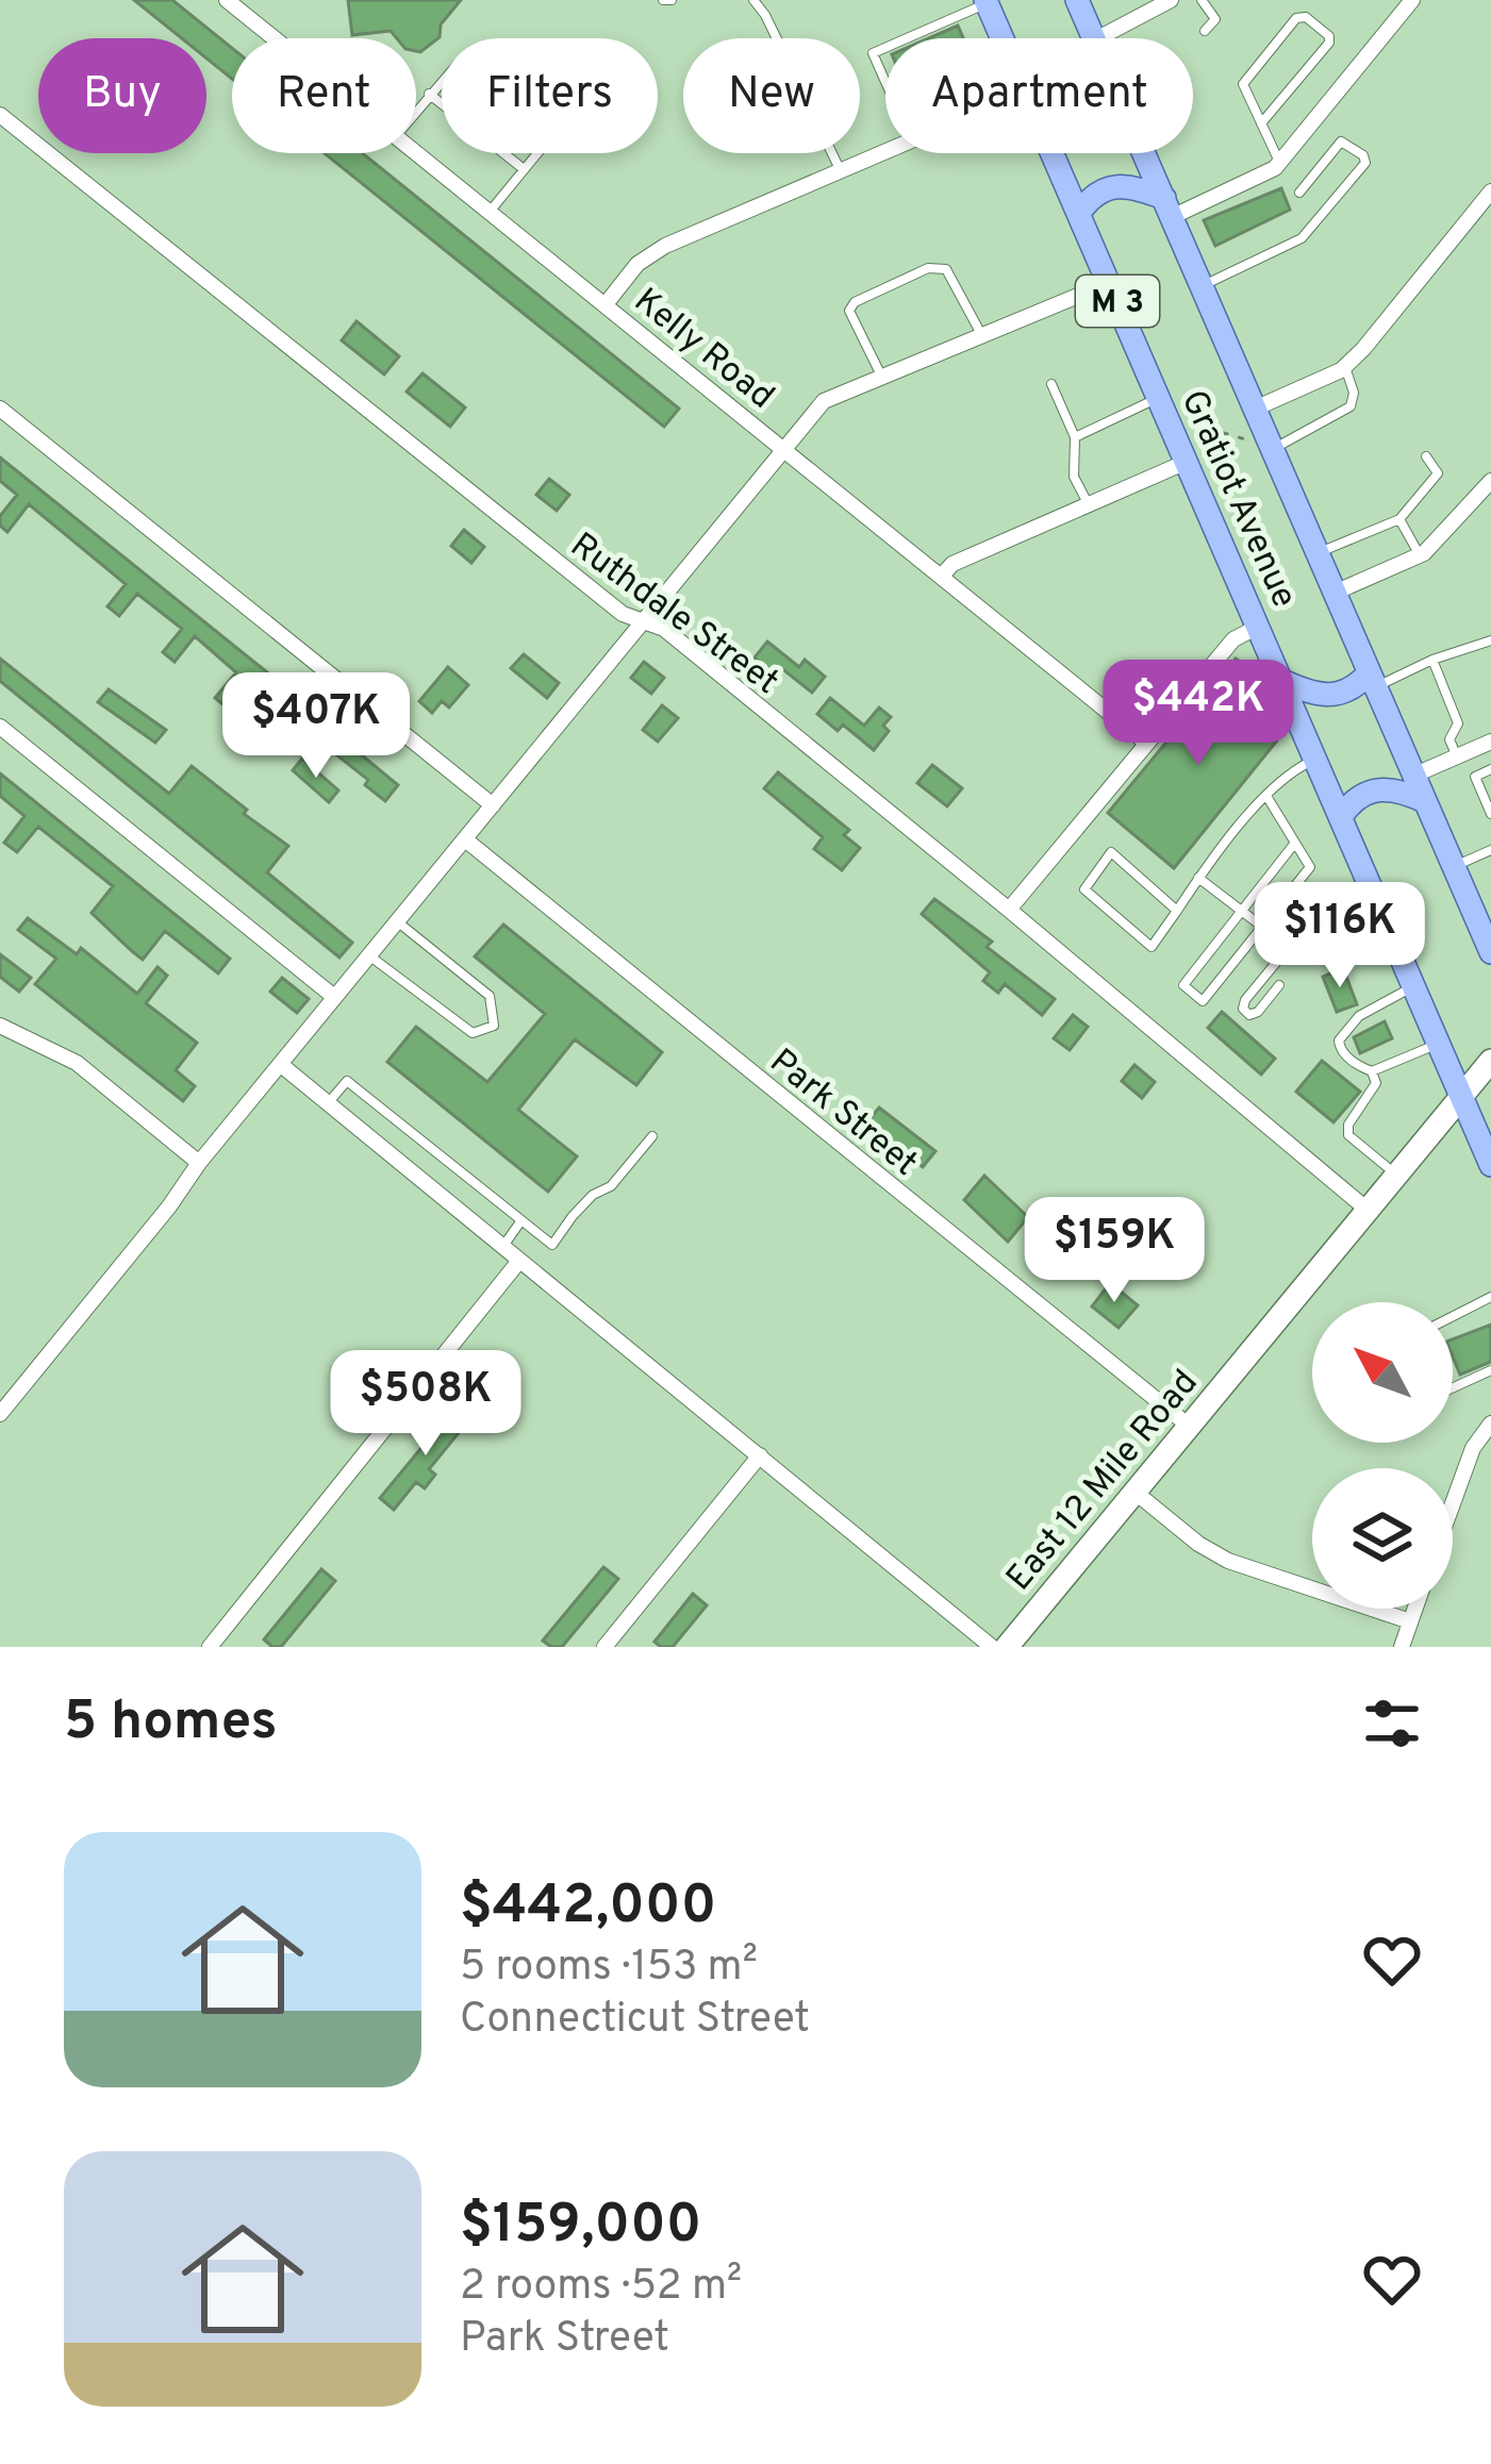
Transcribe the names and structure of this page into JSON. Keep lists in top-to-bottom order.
{
  "streets": {
    "main road": ["M 3", "Gratiot Avenue", "East 12 Mile Road"],
    "street": ["Kelly Road", "Ruthdale Street", "Park Street"]
  },
  "crossings": [
    ["Gratiot Avenue", "East 12 Mile Road"],
    ["Ruthdale Street", "East 12 Mile Road"],
    ["Park Street", "East 12 Mile Road"]
  ],
  "north": "top left",
  "page": {
    "chip": [
      "Buy",
      "Rent",
      "Filters",
      "New",
      "Apartment"
    ],
    "price": [
      "$442K",
      "$407K",
      "$116K",
      "$159K",
      "$508K"
    ],
    "heading": "5 homes",
    "list": [
      {
        "name": "$442,000",
        "note": "5 rooms · 153 m² · Connecticut Street"
      },
      {
        "name": "$159,000",
        "note": "2 rooms · 52 m² · Park Street"
      }
    ]
  }
}
